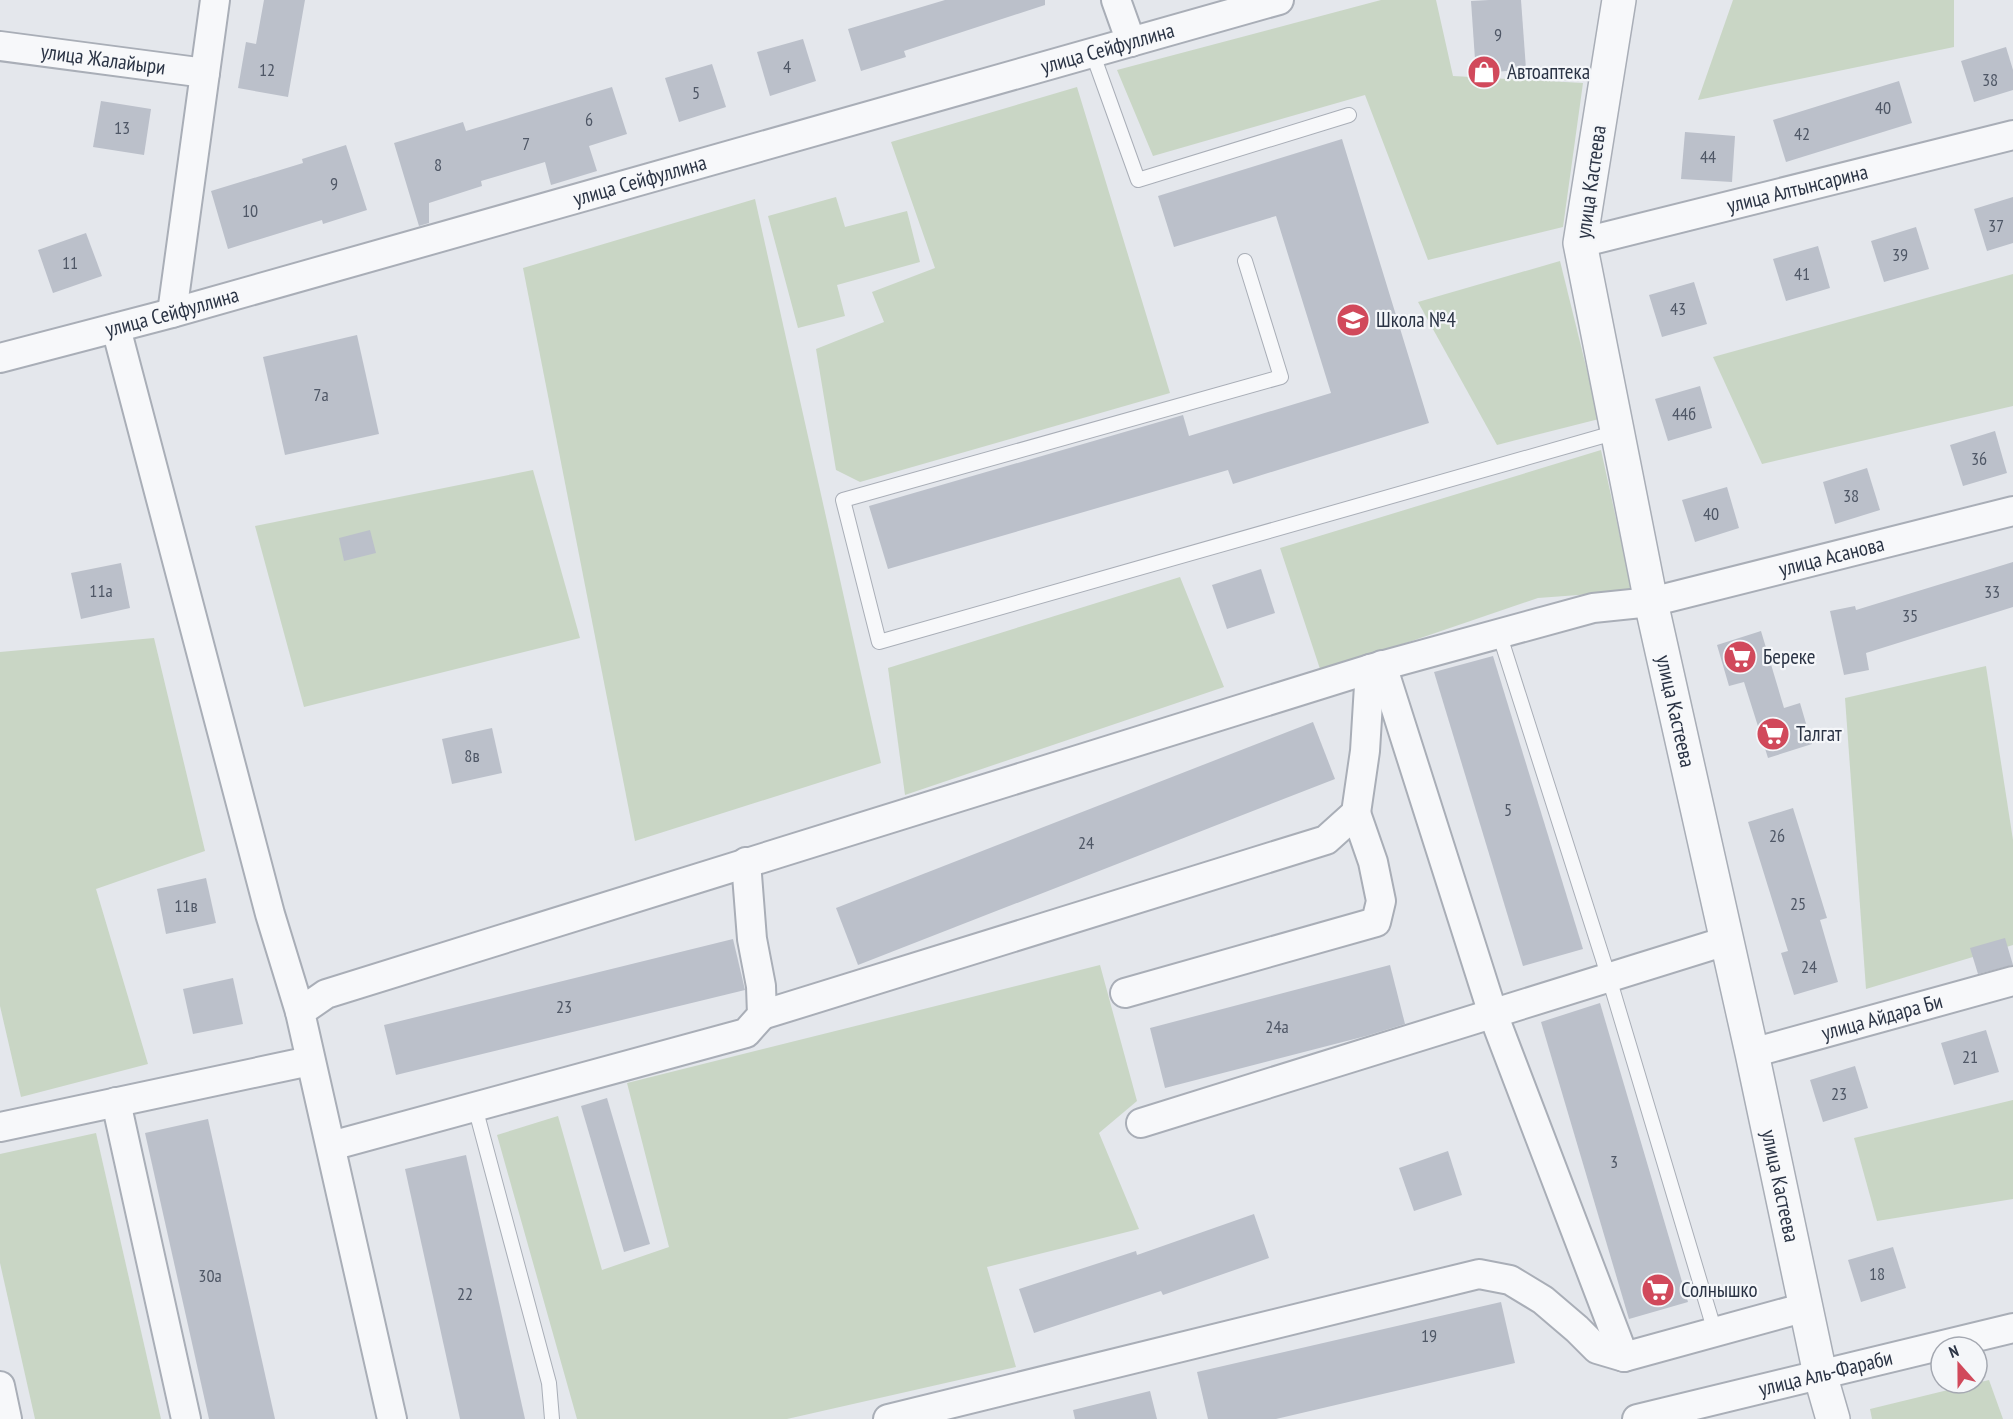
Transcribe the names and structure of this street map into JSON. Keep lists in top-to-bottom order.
{
  "streets": {
    "street": [
      "улица Сейфуллина",
      "улица Жалайыри",
      "улица Кастеева",
      "улица Алтынсарина",
      "улица Асанова",
      "улица Айдара Би",
      "улица Аль-Фараби"
    ]
  },
  "crossings": [
    ["улица Кастеева", "улица Алтынсарина"],
    ["улица Кастеева", "улица Асанова"],
    ["улица Кастеева", "улица Айдара Би"],
    ["улица Кастеева", "улица Аль-Фараби"]
  ],
  "places": {
    "shop": ["Автоаптека"],
    "school or university": ["Школа №4"],
    "supermarket": ["Береке", "Талгат", "Солнышко"]
  },
  "house_numbers": [
    "9",
    "4",
    "12",
    "38",
    "5",
    "40",
    "6",
    "13",
    "42",
    "7",
    "44",
    "8",
    "9",
    "10",
    "37",
    "39",
    "11",
    "41",
    "43",
    "7а",
    "44б",
    "36",
    "38",
    "40",
    "11а",
    "33",
    "35",
    "8в",
    "5",
    "26",
    "24",
    "25",
    "11в",
    "24",
    "23",
    "24а",
    "21",
    "23",
    "3",
    "18",
    "30а",
    "22",
    "19"
  ],
  "north": "top"
}
